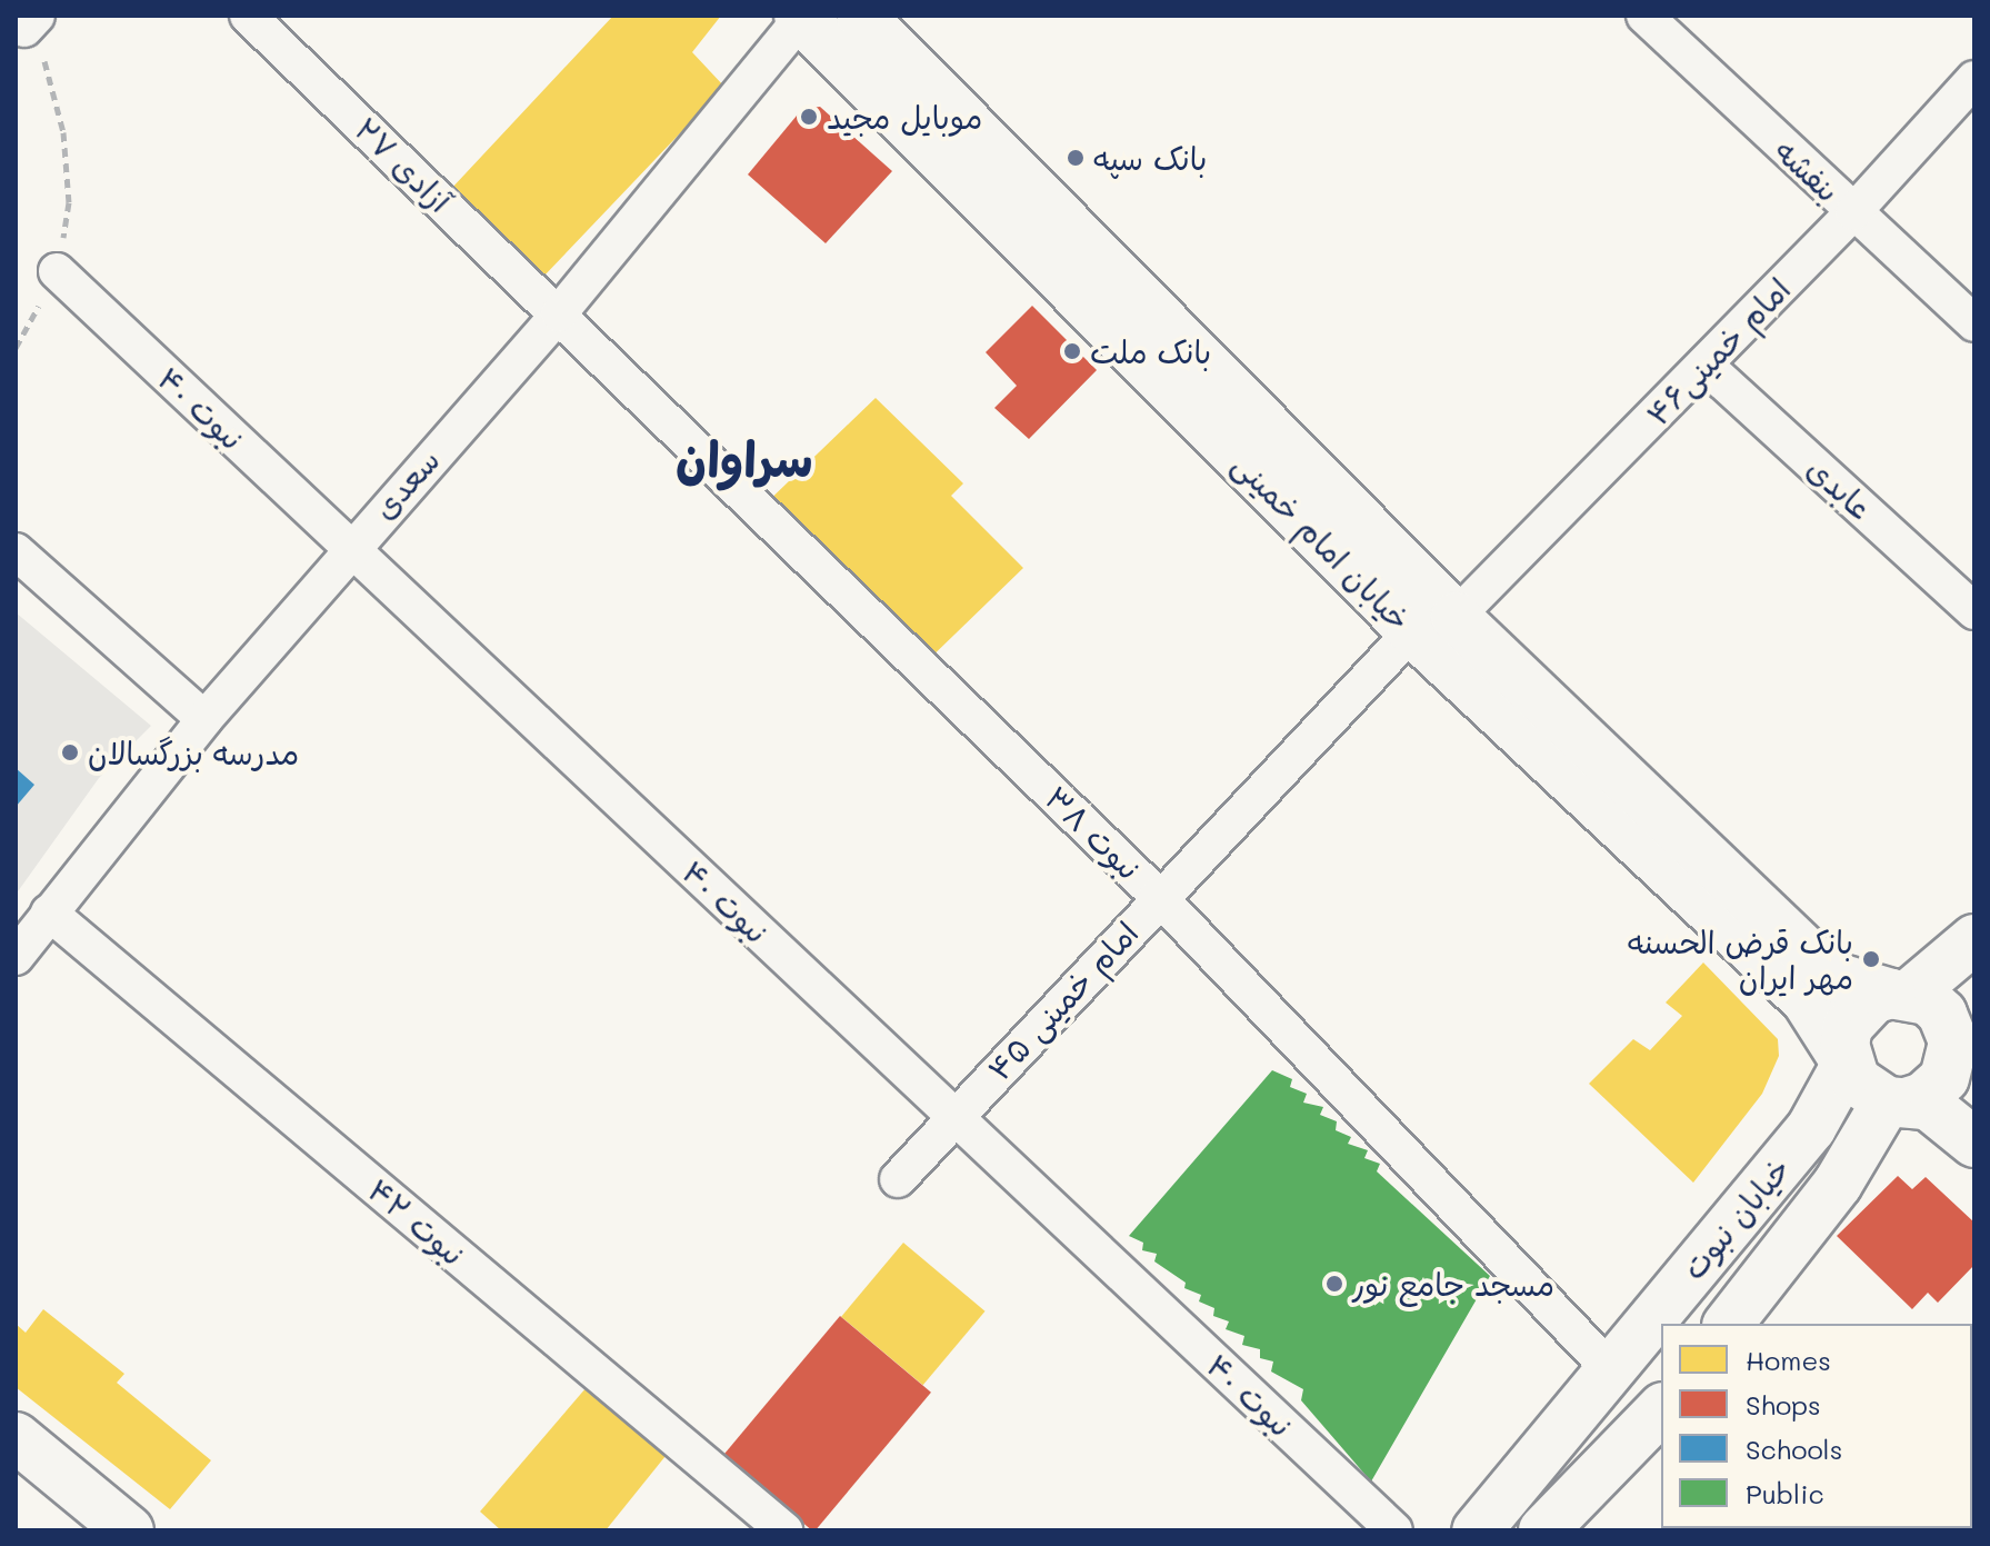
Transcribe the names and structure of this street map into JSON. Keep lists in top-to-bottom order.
{
  "streets": {
    "main road": ["خیابان امام خمینی", "خیابان نبوت"],
    "street": [
      "آزادی ۲۷",
      "بنفشه",
      "امام خمینی۴۶",
      "نبوت ۴۰",
      "سعدی",
      "عابدی",
      "نبوت ۳۸",
      "امام خمینی ۴۵",
      "نبوت ۴۲"
    ]
  },
  "crossings": [
    ["آزادی ۲۷", "سعدی"],
    ["آزادی ۲۷", "نبوت ۳۸"],
    ["بنفشه", "امام خمینی۴۶"],
    ["امام خمینی۴۶", "عابدی"],
    ["امام خمینی۴۶", "خیابان امام خمینی"],
    ["امام خمینی۴۶", "امام خمینی ۴۵"],
    ["نبوت ۴۰", "سعدی"],
    ["نبوت ۴۰", "امام خمینی ۴۵"],
    ["سعدی", "خیابان امام خمینی"],
    ["سعدی", "نبوت ۳۸"],
    ["سعدی", "نبوت ۴۲"],
    ["خیابان امام خمینی", "امام خمینی ۴۵"],
    ["خیابان امام خمینی", "خیابان نبوت"],
    ["نبوت ۳۸", "امام خمینی ۴۵"],
    ["نبوت ۳۸", "خیابان نبوت"]
  ],
  "districts": ["سراوان"],
  "places": [
    "موبایل مجید",
    "بانک سپه",
    "بانک ملت",
    "مدرسه بزرگسالان",
    "بانک قرض الحسنه مهر ایران",
    "مسجد جامع نور"
  ],
  "legend": [
    "Homes",
    "Shops",
    "Schools",
    "Public"
  ]
}
